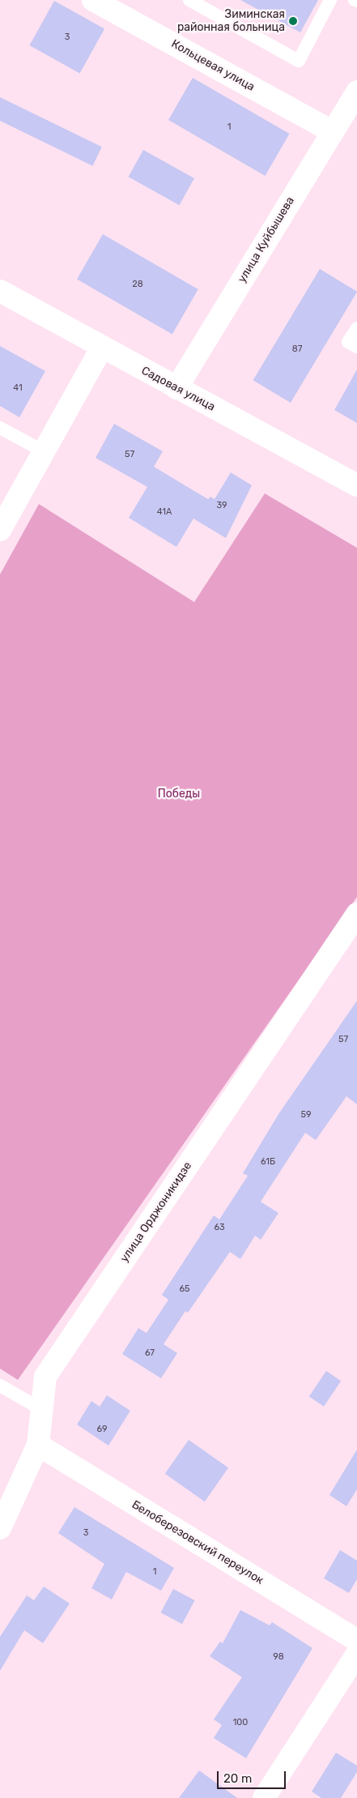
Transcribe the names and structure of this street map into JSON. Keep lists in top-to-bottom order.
{
  "streets": {
    "street": [
      "Кольцевая улица",
      "улица Куйбышева",
      "Садовая улица",
      "улица Орджоникидзе",
      "Белоберезовский переулок"
    ]
  },
  "crossings": [
    ["Кольцевая улица", "улица Куйбышева"],
    ["улица Куйбышева", "Садовая улица"],
    ["улица Орджоникидзе", "Белоберезовский переулок"]
  ],
  "parks": ["Победы"],
  "places": ["Зиминская районная больница"],
  "house_numbers": [
    "3",
    "1",
    "28",
    "87",
    "41",
    "57",
    "39",
    "41А",
    "57",
    "59",
    "61Б",
    "63",
    "65",
    "67",
    "69",
    "3",
    "1",
    "98",
    "100"
  ],
  "scale_bar": "20 m"
}
